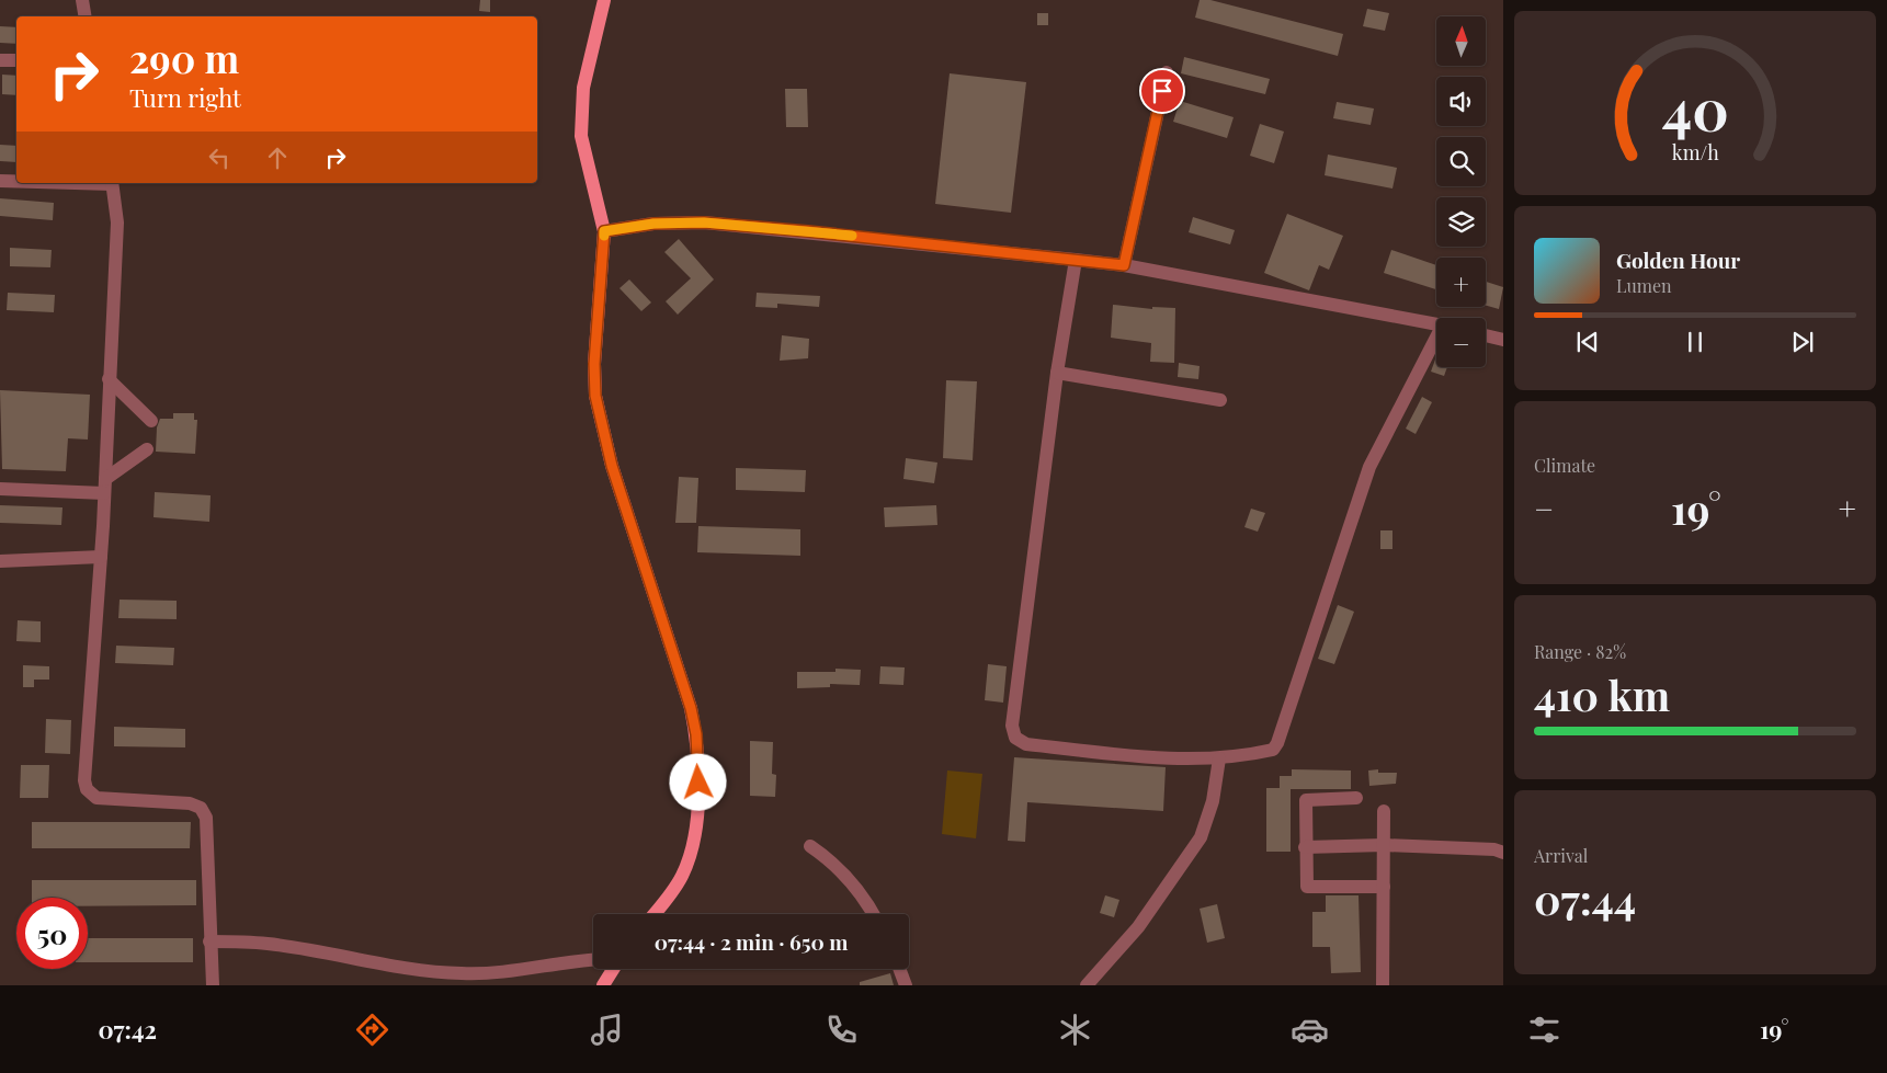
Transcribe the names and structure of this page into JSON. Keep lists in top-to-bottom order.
{
  "north": "top",
  "page": {
    "map_buttons": ["+", "−"],
    "turn": ["290 m", "Turn right"],
    "song": ["Golden Hour", "Lumen"],
    "tile": [
      "Climate",
      ["Range · 82%", "410 km"],
      ["Arrival", "07:44"]
    ],
    "heat": ["−", "19°", "+"],
    "limit": "50",
    "trip": "07:44 · 2 min · 650 m",
    "tabs": ["07:42", "19°"],
    "gauge": ["40", "km/h"]
  }
}
